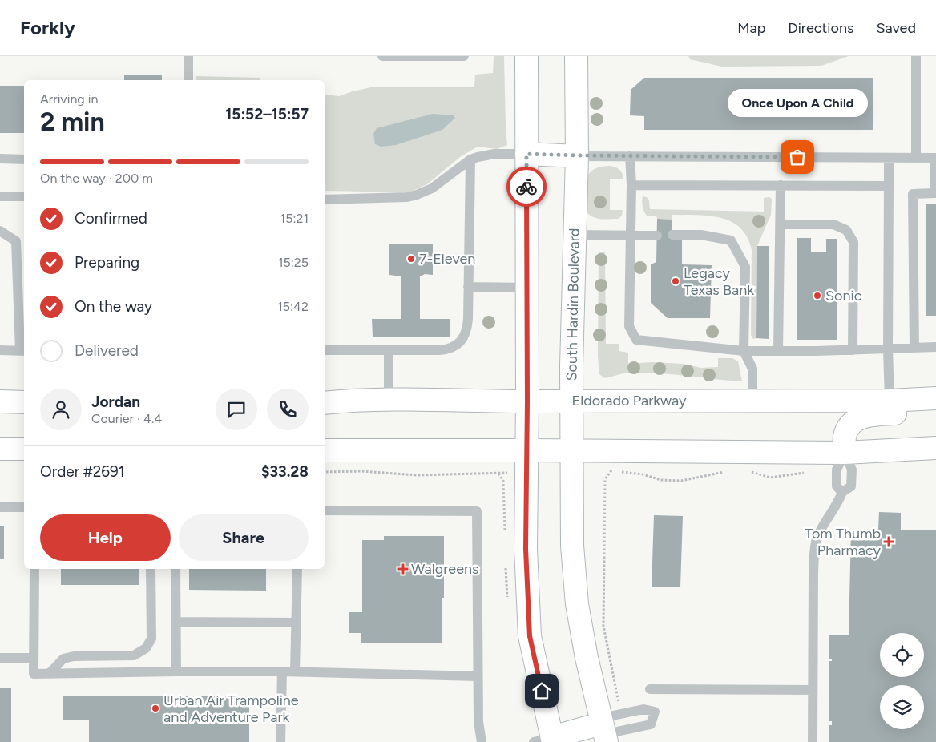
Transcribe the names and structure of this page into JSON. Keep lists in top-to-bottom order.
{
  "streets": {
    "main road": ["South Hardin Boulevard", "Eldorado Parkway"]
  },
  "crossings": [
    ["South Hardin Boulevard", "Eldorado Parkway"]
  ],
  "places": {
    "other": [
      "Once Upon A Child",
      "7-Eleven",
      "Legacy Texas Bank",
      "Sonic",
      "Urban Air Trampoline and Adventure Park"
    ],
    "health": ["Tom Thumb Pharmacy", "Walgreens"]
  },
  "page": {
    "header": "Forkly",
    "nav": ["Map", "Directions", "Saved"],
    "heading": ["2 min", "Arriving in", "15:52–15:57"],
    "panel": [
      "Jordan",
      "Courier · 4.4",
      "Order #2691",
      "$33.28"
    ],
    "bubble": "Once Upon A Child",
    "bar": "On the way · 200 m",
    "list": [
      ["Confirmed", "15:21"],
      ["Preparing", "15:25"],
      ["On the way", "15:42"],
      "Delivered"
    ],
    "buttons": ["Help", "Share"]
  }
}
